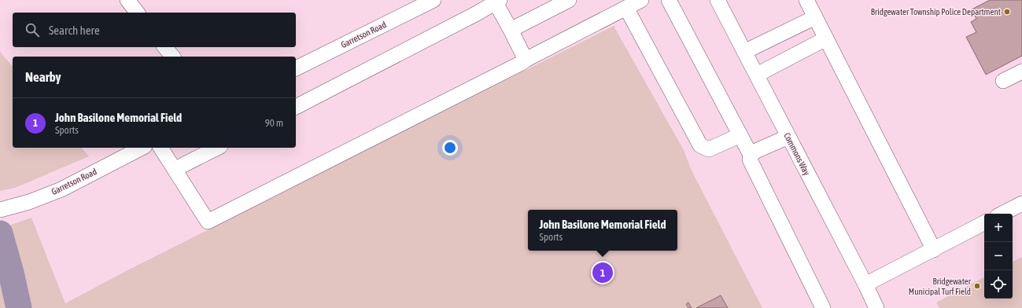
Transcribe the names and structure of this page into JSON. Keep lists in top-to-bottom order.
{
  "streets": {
    "street": ["Garretson Road", "Commons Way"]
  },
  "places": ["Bridgewater Township Police Department", "Bridgewater Municipal Turf Field"],
  "page": {
    "search": "Search here",
    "heading": "Nearby",
    "list": [
      {
        "mark": "1",
        "name": "John Basilone Memorial Field",
        "note": "Sports",
        "value": "90 m"
      }
    ],
    "popup": ["John Basilone Memorial Field", "Sports"],
    "map_buttons": ["+", "−"],
    "pins": "1"
  }
}
